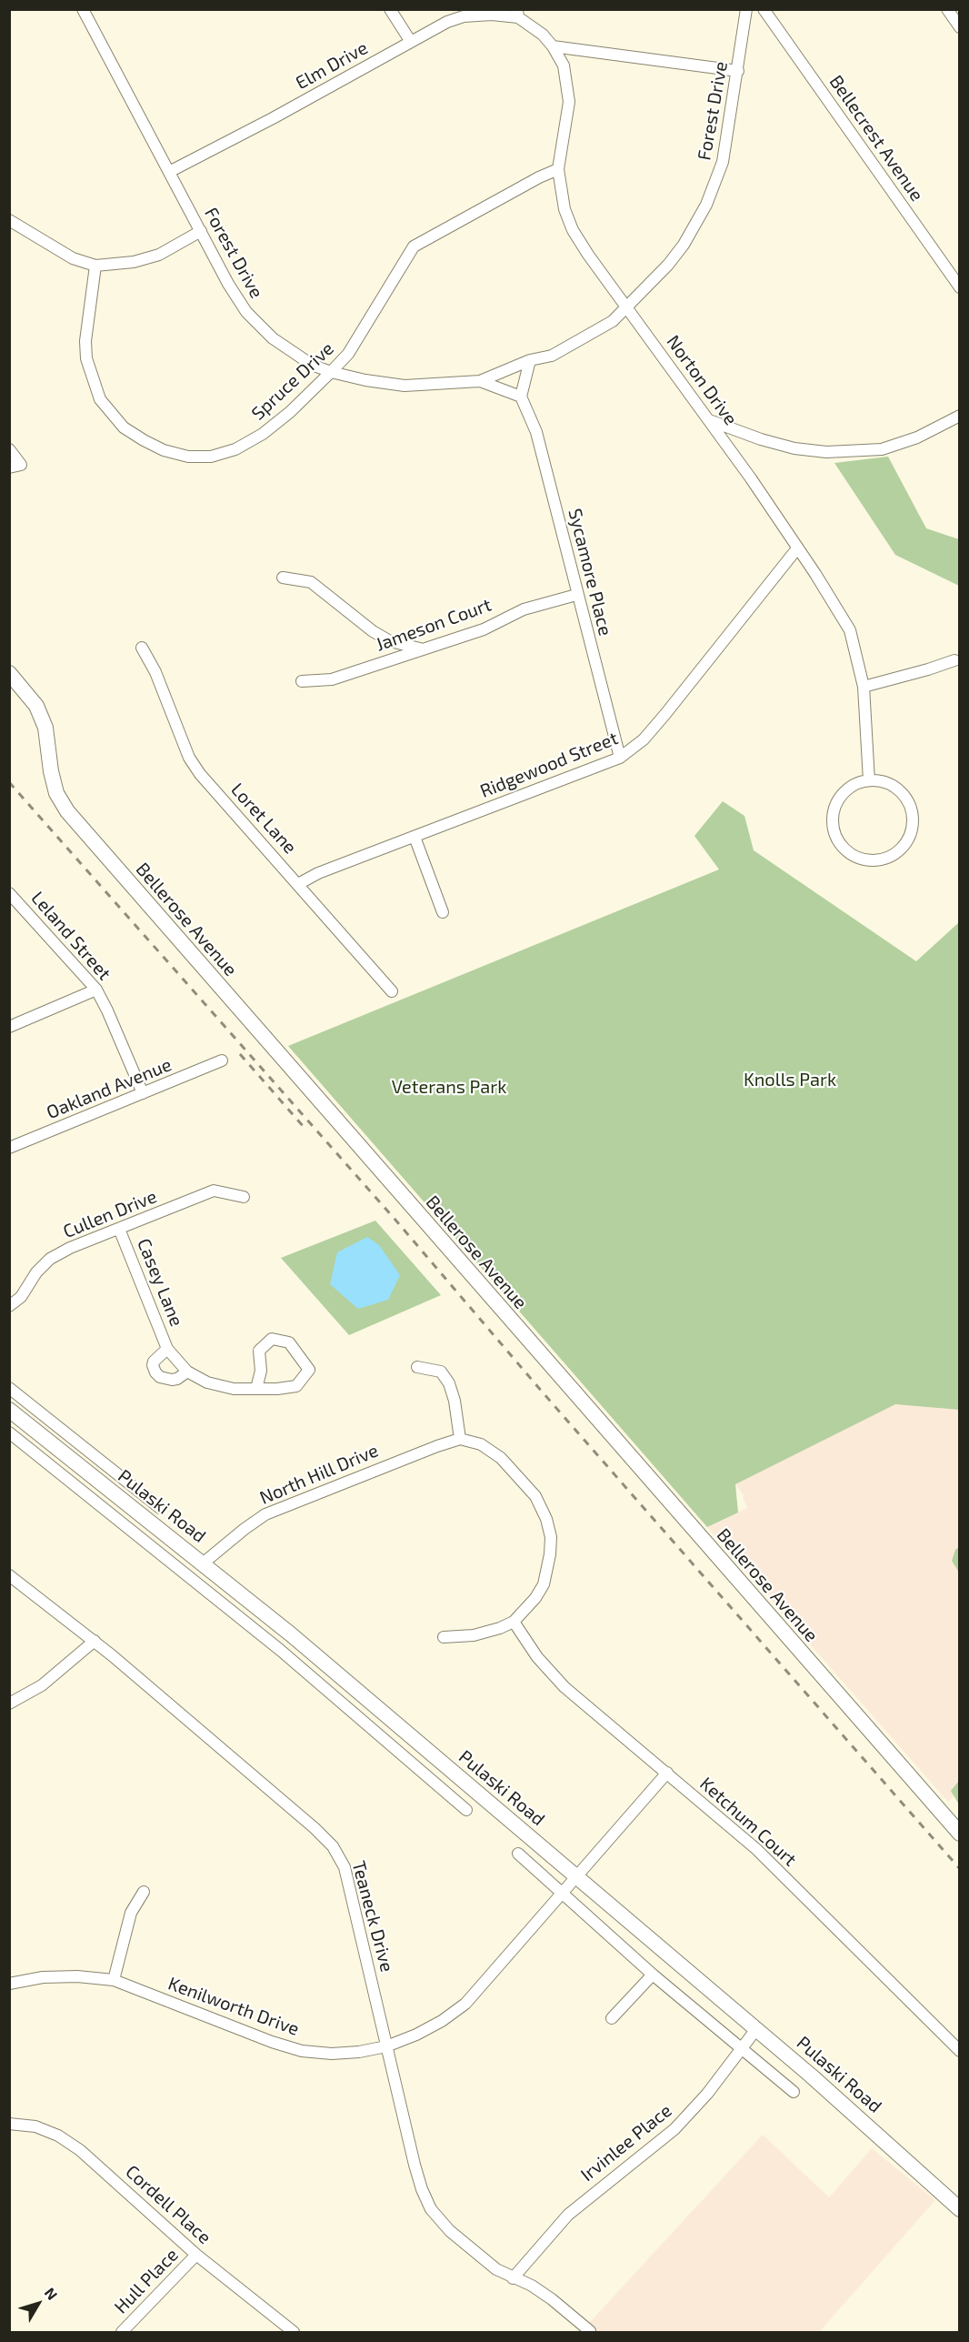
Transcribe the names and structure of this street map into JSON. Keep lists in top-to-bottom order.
{
  "streets": {
    "street": [
      "Elm Drive",
      "Forest Drive",
      "Bellecrest Avenue",
      "Norton Drive",
      "Spruce Drive",
      "Sycamore Place",
      "Jameson Court",
      "Ridgewood Street",
      "Loret Lane",
      "Bellerose Avenue",
      "Leland Street",
      "Oakland Avenue",
      "Cullen Drive",
      "Casey Lane",
      "North Hill Drive",
      "Pulaski Road",
      "Ketchum Court",
      "Teaneck Drive",
      "Kenilworth Drive",
      "Irvinlee Place",
      "Cordell Place",
      "Hull Place"
    ]
  },
  "crossings": [
    ["Elm Drive", "Forest Drive"],
    ["Elm Drive", "Norton Drive"],
    ["Forest Drive", "Norton Drive"],
    ["Forest Drive", "Spruce Drive"],
    ["Norton Drive", "Spruce Drive"],
    ["Norton Drive", "Ridgewood Street"],
    ["Sycamore Place", "Jameson Court"],
    ["Sycamore Place", "Ridgewood Street"],
    ["Ridgewood Street", "Loret Lane"],
    ["Leland Street", "Oakland Avenue"],
    ["Cullen Drive", "Casey Lane"],
    ["North Hill Drive", "Pulaski Road"],
    ["Pulaski Road", "Kenilworth Drive"],
    ["Pulaski Road", "Irvinlee Place"],
    ["Ketchum Court", "Kenilworth Drive"],
    ["Teaneck Drive", "Kenilworth Drive"],
    ["Teaneck Drive", "Irvinlee Place"],
    ["Cordell Place", "Hull Place"]
  ],
  "parks": ["Knolls Park", "Veterans Park"],
  "north": "top right"
}
